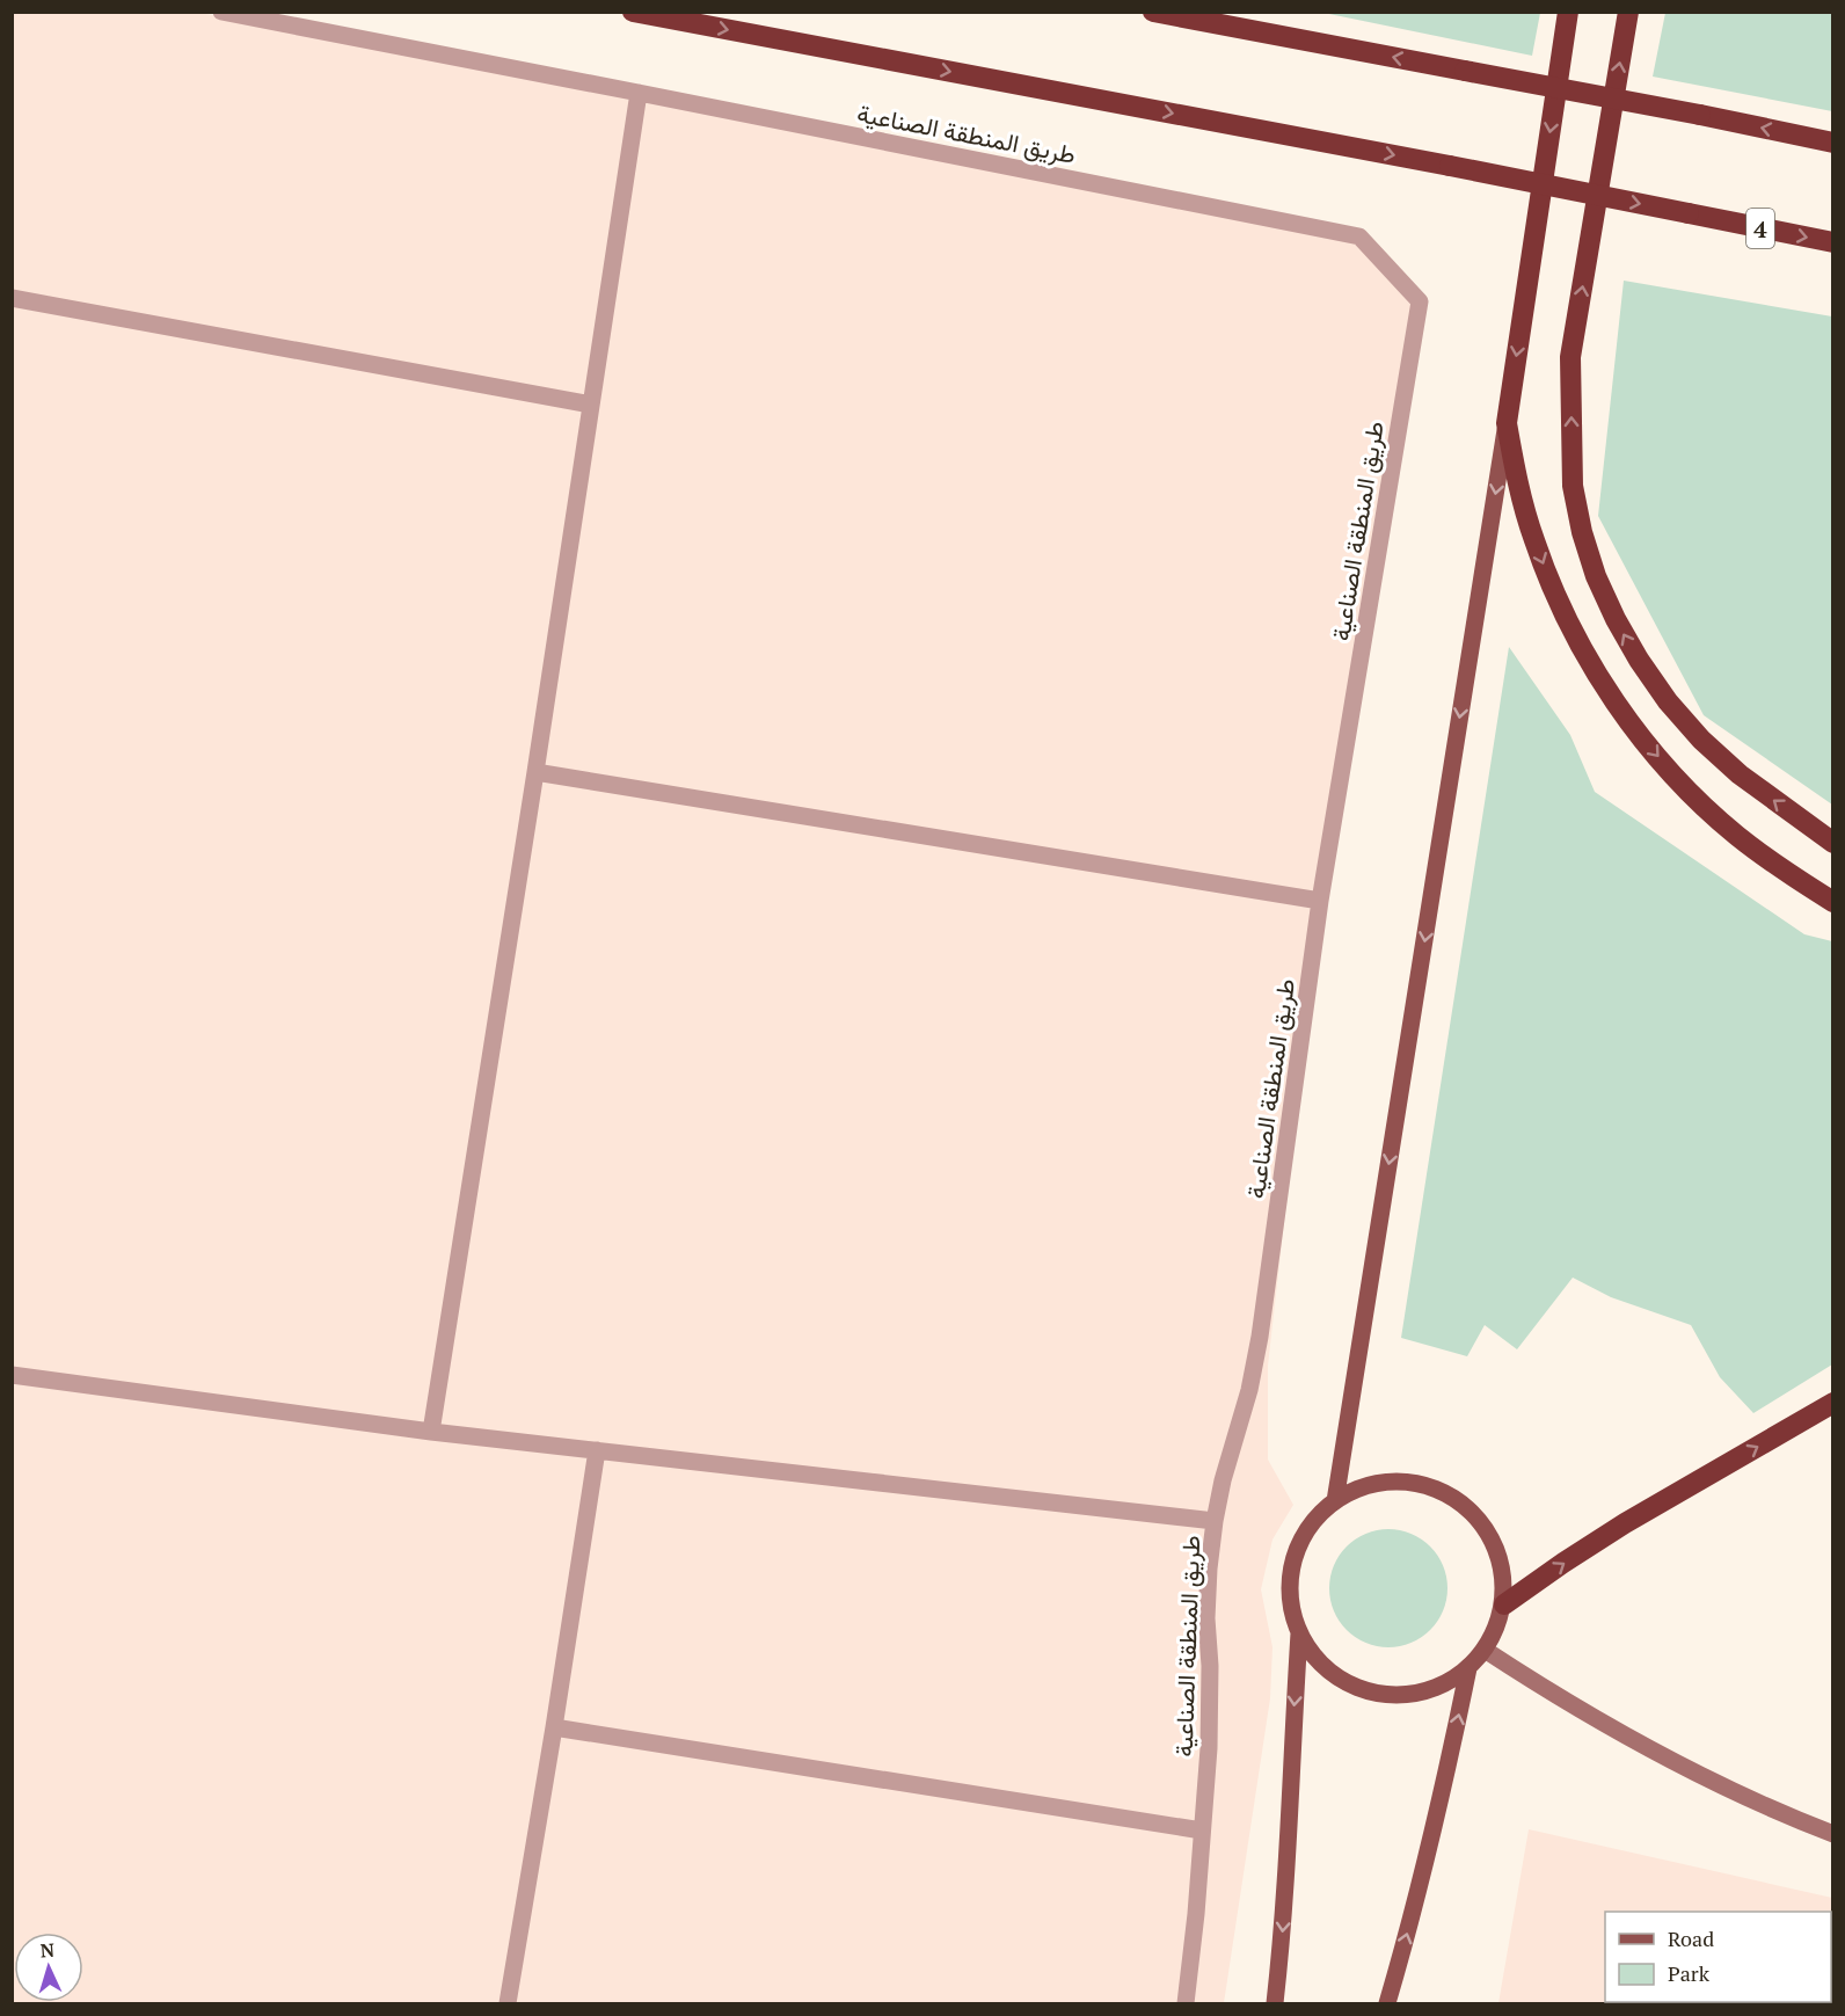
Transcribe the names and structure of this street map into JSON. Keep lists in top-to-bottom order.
{
  "streets": {
    "highway": ["4"],
    "street": ["طريق المنطقة الصناعية"]
  },
  "legend": ["Road", "Park"],
  "north": "top"
}
